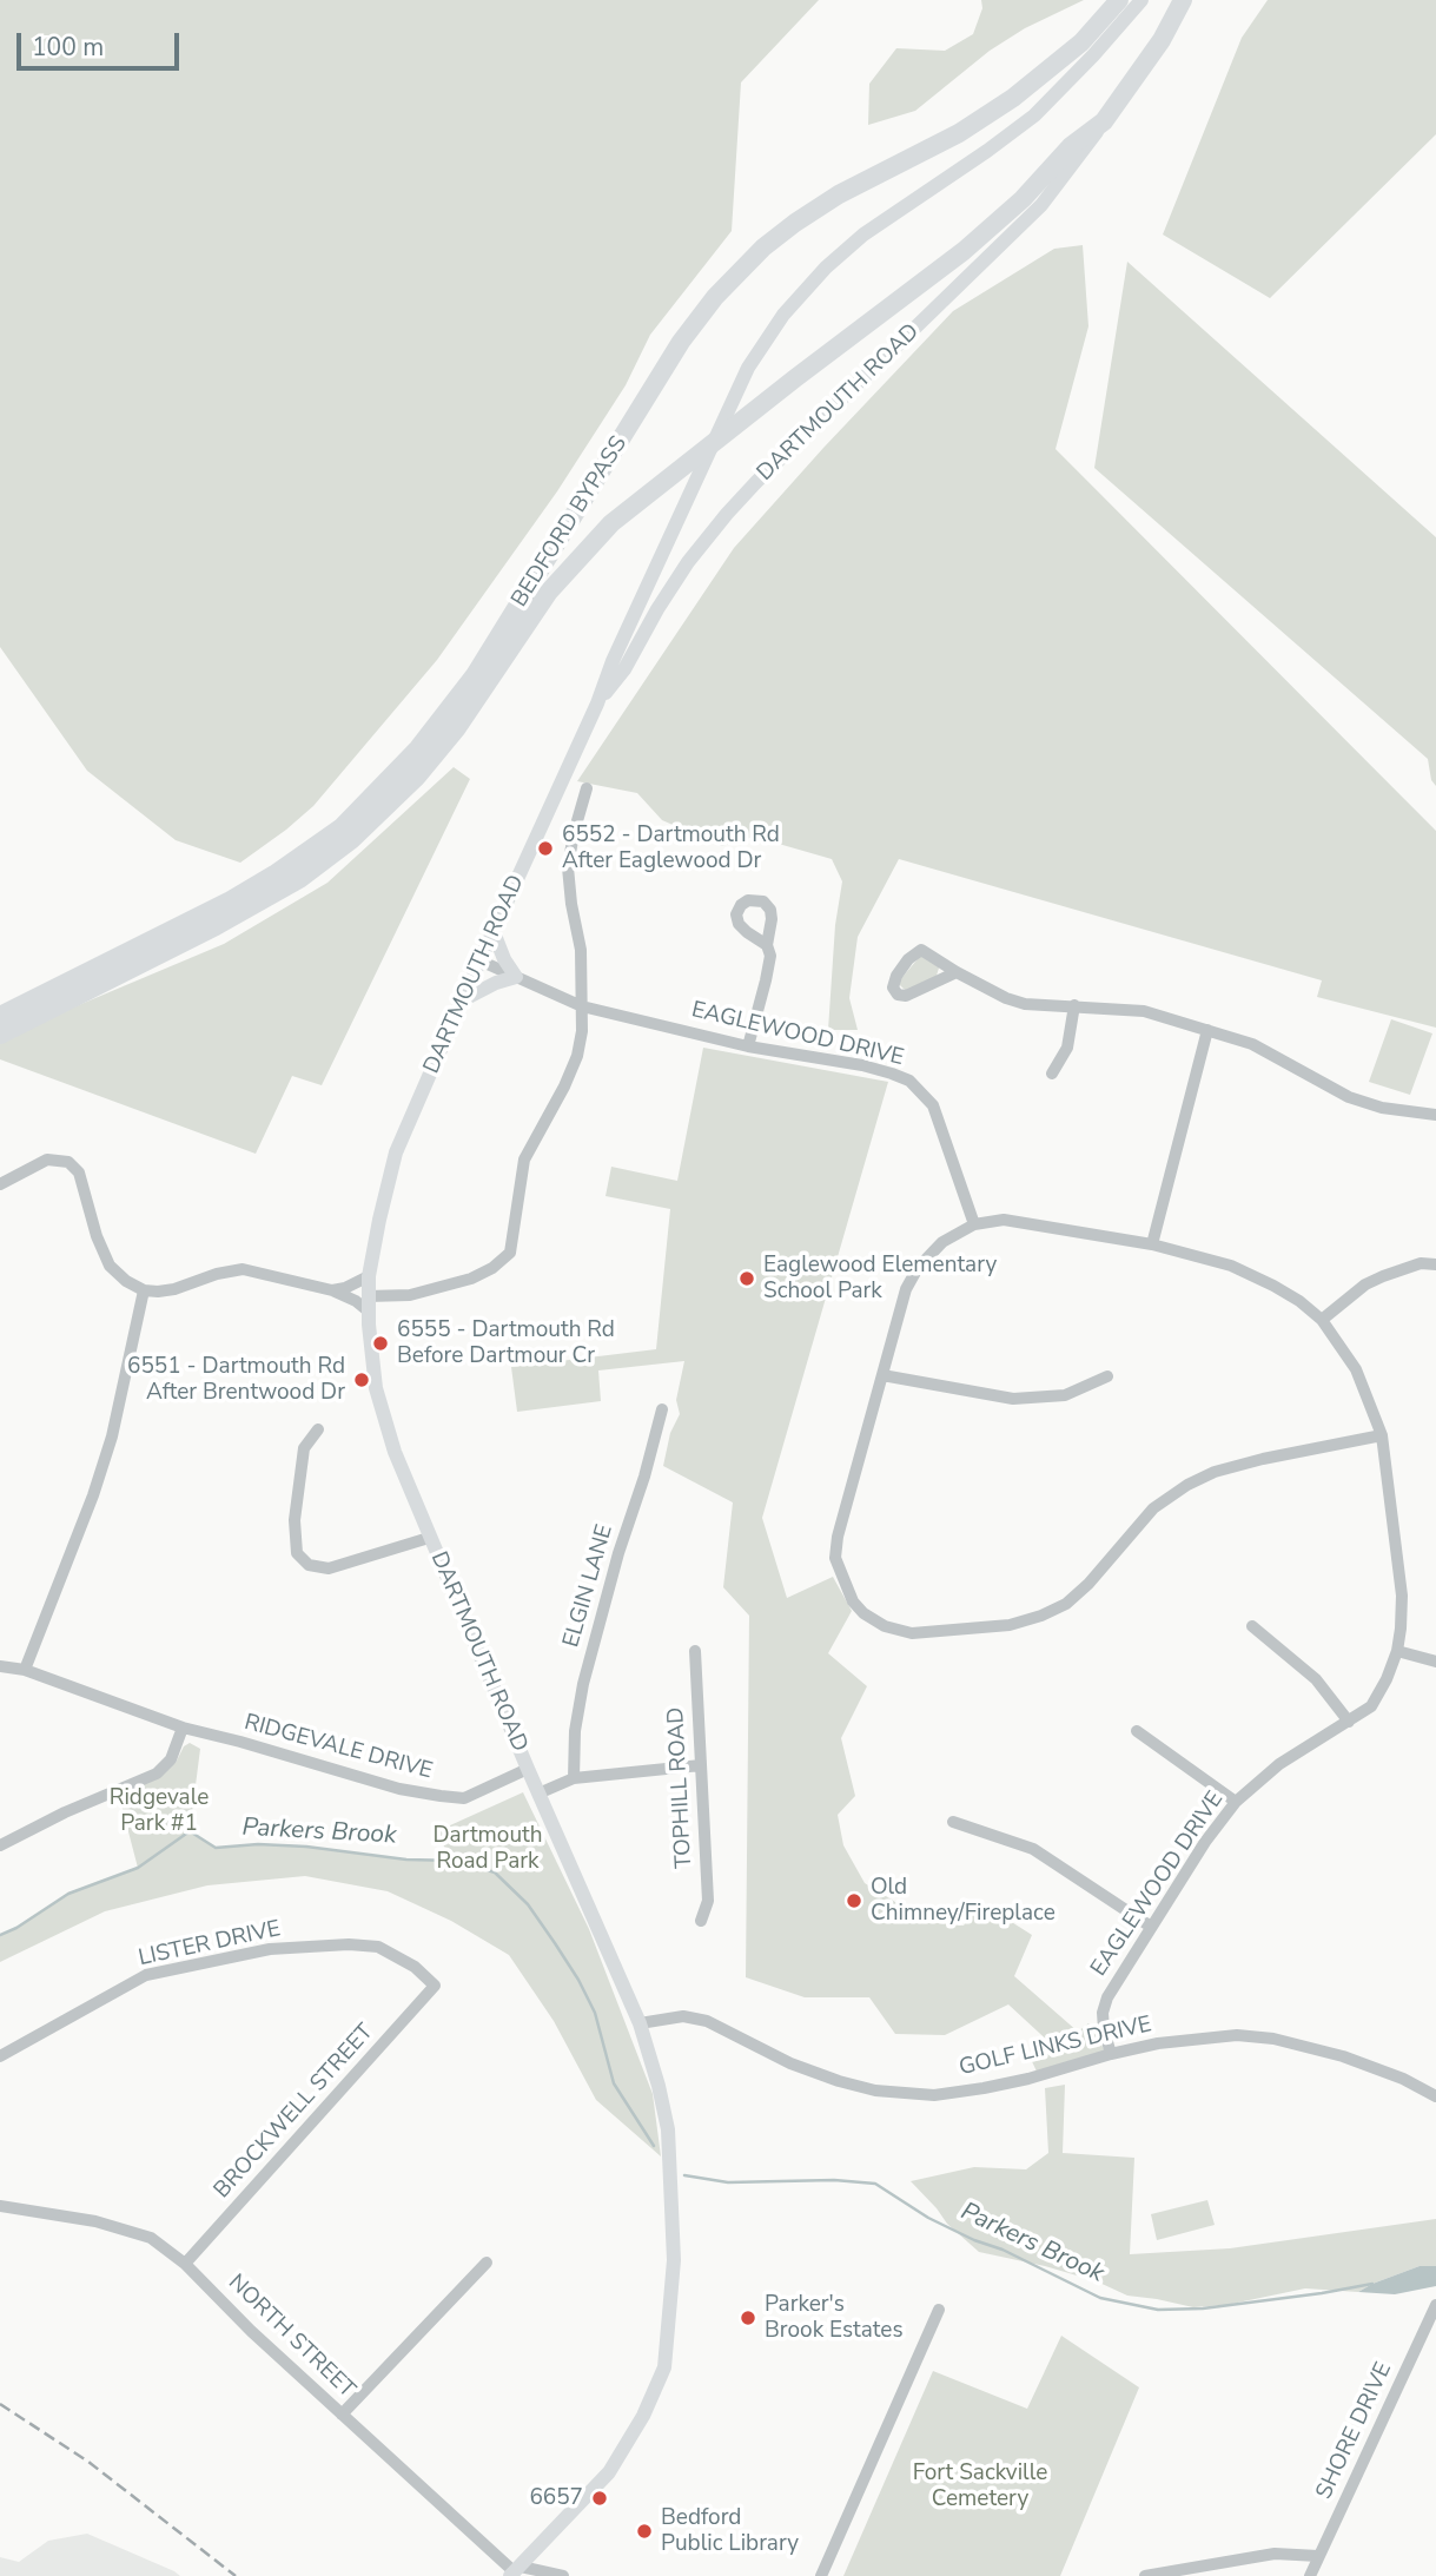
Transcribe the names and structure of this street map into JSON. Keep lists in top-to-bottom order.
{
  "streets": {
    "highway": ["BEDFORD BYPASS"],
    "main road": ["DARTMOUTH ROAD"],
    "street": [
      "EAGLEWOOD DRIVE",
      "ELGIN LANE",
      "RIDGEVALE DRIVE",
      "TOPHILL ROAD",
      "LISTER DRIVE",
      "GOLF LINKS DRIVE",
      "BROCKWELL STREET",
      "NORTH STREET",
      "SHORE DRIVE"
    ]
  },
  "crossings": [
    ["DARTMOUTH ROAD", "BEDFORD BYPASS"],
    ["DARTMOUTH ROAD", "EAGLEWOOD DRIVE"],
    ["DARTMOUTH ROAD", "RIDGEVALE DRIVE"],
    ["DARTMOUTH ROAD", "GOLF LINKS DRIVE"],
    ["DARTMOUTH ROAD", "NORTH STREET"],
    ["EAGLEWOOD DRIVE", "GOLF LINKS DRIVE"],
    ["LISTER DRIVE", "BROCKWELL STREET"],
    ["BROCKWELL STREET", "NORTH STREET"]
  ],
  "water": ["Parkers Brook"],
  "parks": ["Ridgevale Park #1", "Dartmouth Road Park", "Fort Sackville Cemetery"],
  "places": [
    "6552 - Dartmouth Rd After Eaglewood Dr",
    "Eaglewood Elementary School Park",
    "6555 - Dartmouth Rd Before Dartmour Cr",
    "6551 - Dartmouth Rd After Brentwood Dr",
    "Old Chimney/Fireplace",
    "Parker's Brook Estates",
    "6657",
    "Bedford Public Library"
  ],
  "scale_bar": "100 m"
}
